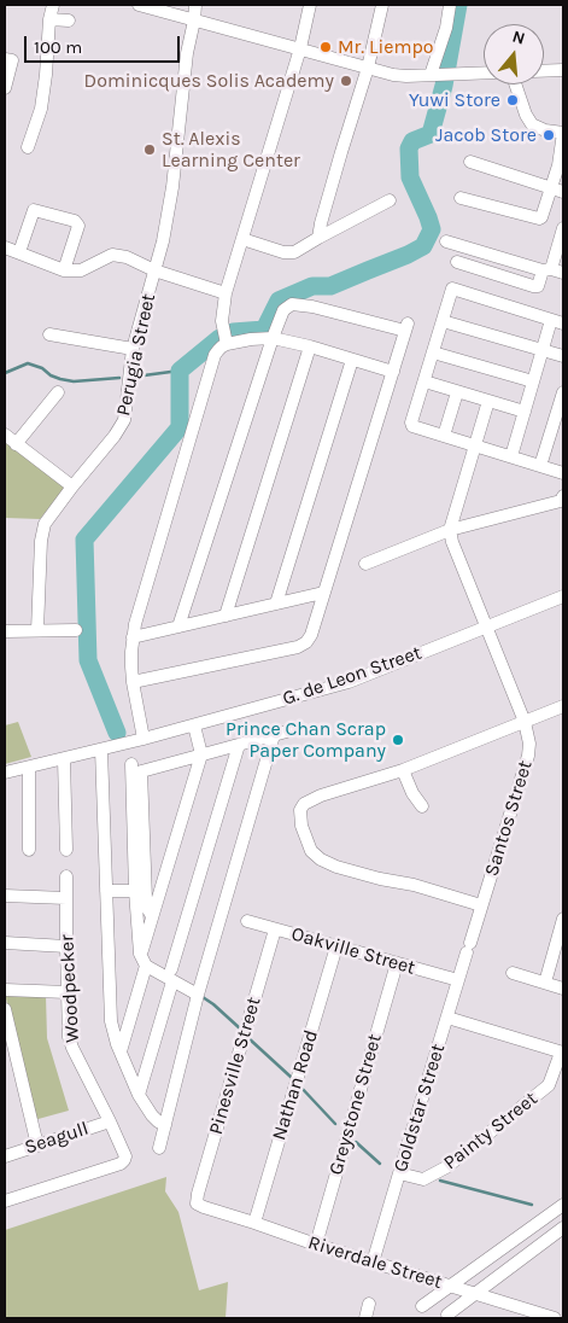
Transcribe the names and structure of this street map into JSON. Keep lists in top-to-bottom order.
{
  "streets": {
    "street": [
      "Perugia Street",
      "G. de Leon Street",
      "Santos Street",
      "Oakville Street",
      "Woodpecker",
      "Pinesville Street",
      "Nathan Road",
      "Greystone Street",
      "Goldstar Street",
      "Painty Street",
      "Seagull",
      "Riverdale Street"
    ]
  },
  "crossings": [
    ["G. de Leon Street", "Santos Street"],
    ["Santos Street", "Goldstar Street"],
    ["Oakville Street", "Pinesville Street"],
    ["Oakville Street", "Nathan Road"],
    ["Oakville Street", "Greystone Street"],
    ["Oakville Street", "Goldstar Street"],
    ["Woodpecker", "Seagull"],
    ["Pinesville Street", "Riverdale Street"],
    ["Nathan Road", "Riverdale Street"],
    ["Greystone Street", "Riverdale Street"],
    ["Goldstar Street", "Painty Street"],
    ["Goldstar Street", "Riverdale Street"]
  ],
  "places": [
    "Mr. Liempo",
    "Dominicques Solis Academy",
    "Yuwi Store",
    "Jacob Store",
    "St. Alexis Learning Center",
    "Prince Chan Scrap Paper Company"
  ],
  "scale_bar": "100 m",
  "north": "top"
}
